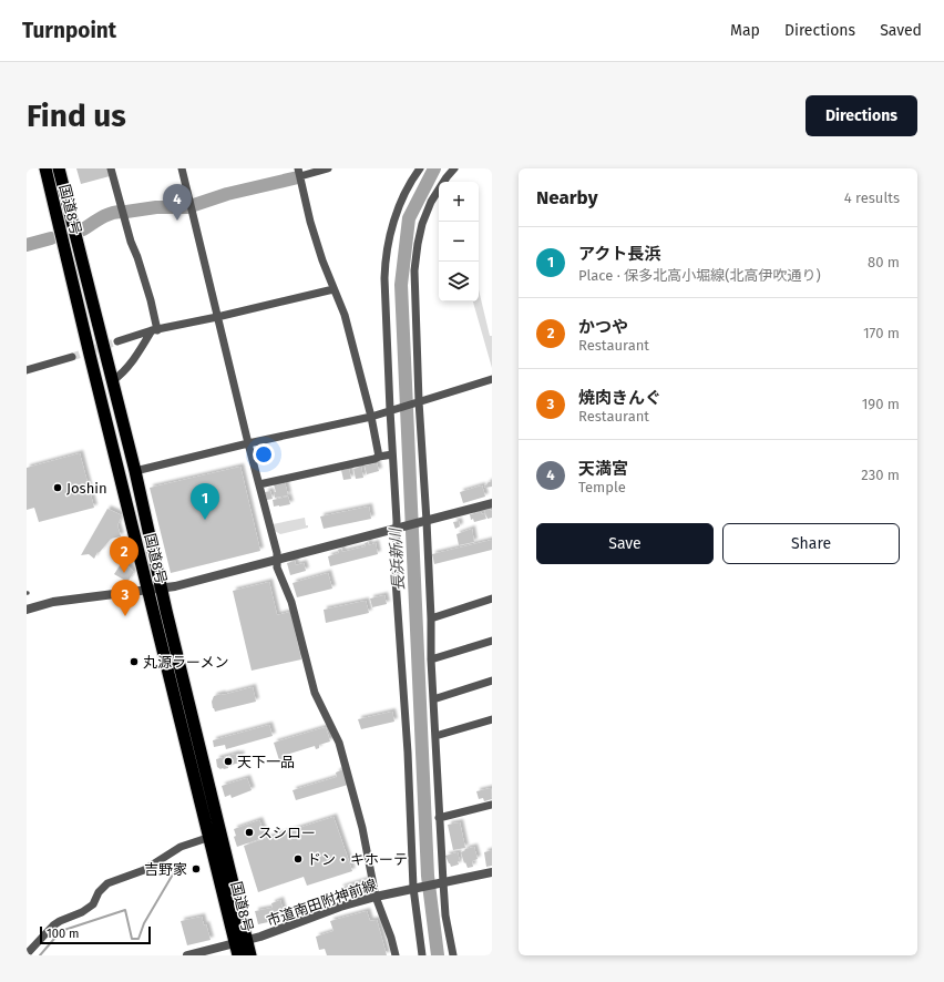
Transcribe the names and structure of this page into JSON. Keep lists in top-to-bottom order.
{
  "streets": {
    "highway": ["国道8号"],
    "street": ["市道南田附神前線"]
  },
  "crossings": [
    ["国道8号", "市道南田附神前線"]
  ],
  "water": ["長浜新川"],
  "places": [
    "Joshin",
    "丸源ラーメン",
    "天下一品",
    "スシロー",
    "ドン・キホーテ",
    "吉野家"
  ],
  "scale_bar": "100 m",
  "page": {
    "header": "Turnpoint",
    "nav": ["Map", "Directions", "Saved"],
    "buttons": [
      "Directions",
      ["Save", "Share"]
    ],
    "title": "Find us",
    "heading": ["Nearby", "4 results"],
    "map_buttons": ["+", "−"],
    "pins": [
      "4",
      "1",
      "2",
      "3"
    ],
    "list": [
      {
        "mark": "1",
        "name": "アクト長浜",
        "note": "Place · 保多北高小堀線(北高伊吹通り)",
        "value": "80 m"
      },
      {
        "mark": "2",
        "name": "かつや",
        "note": "Restaurant",
        "value": "170 m"
      },
      {
        "mark": "3",
        "name": "焼肉きんぐ",
        "note": "Restaurant",
        "value": "190 m"
      },
      {
        "mark": "4",
        "name": "天満宮",
        "note": "Temple",
        "value": "230 m"
      }
    ],
    "scale": "100 m"
  }
}
